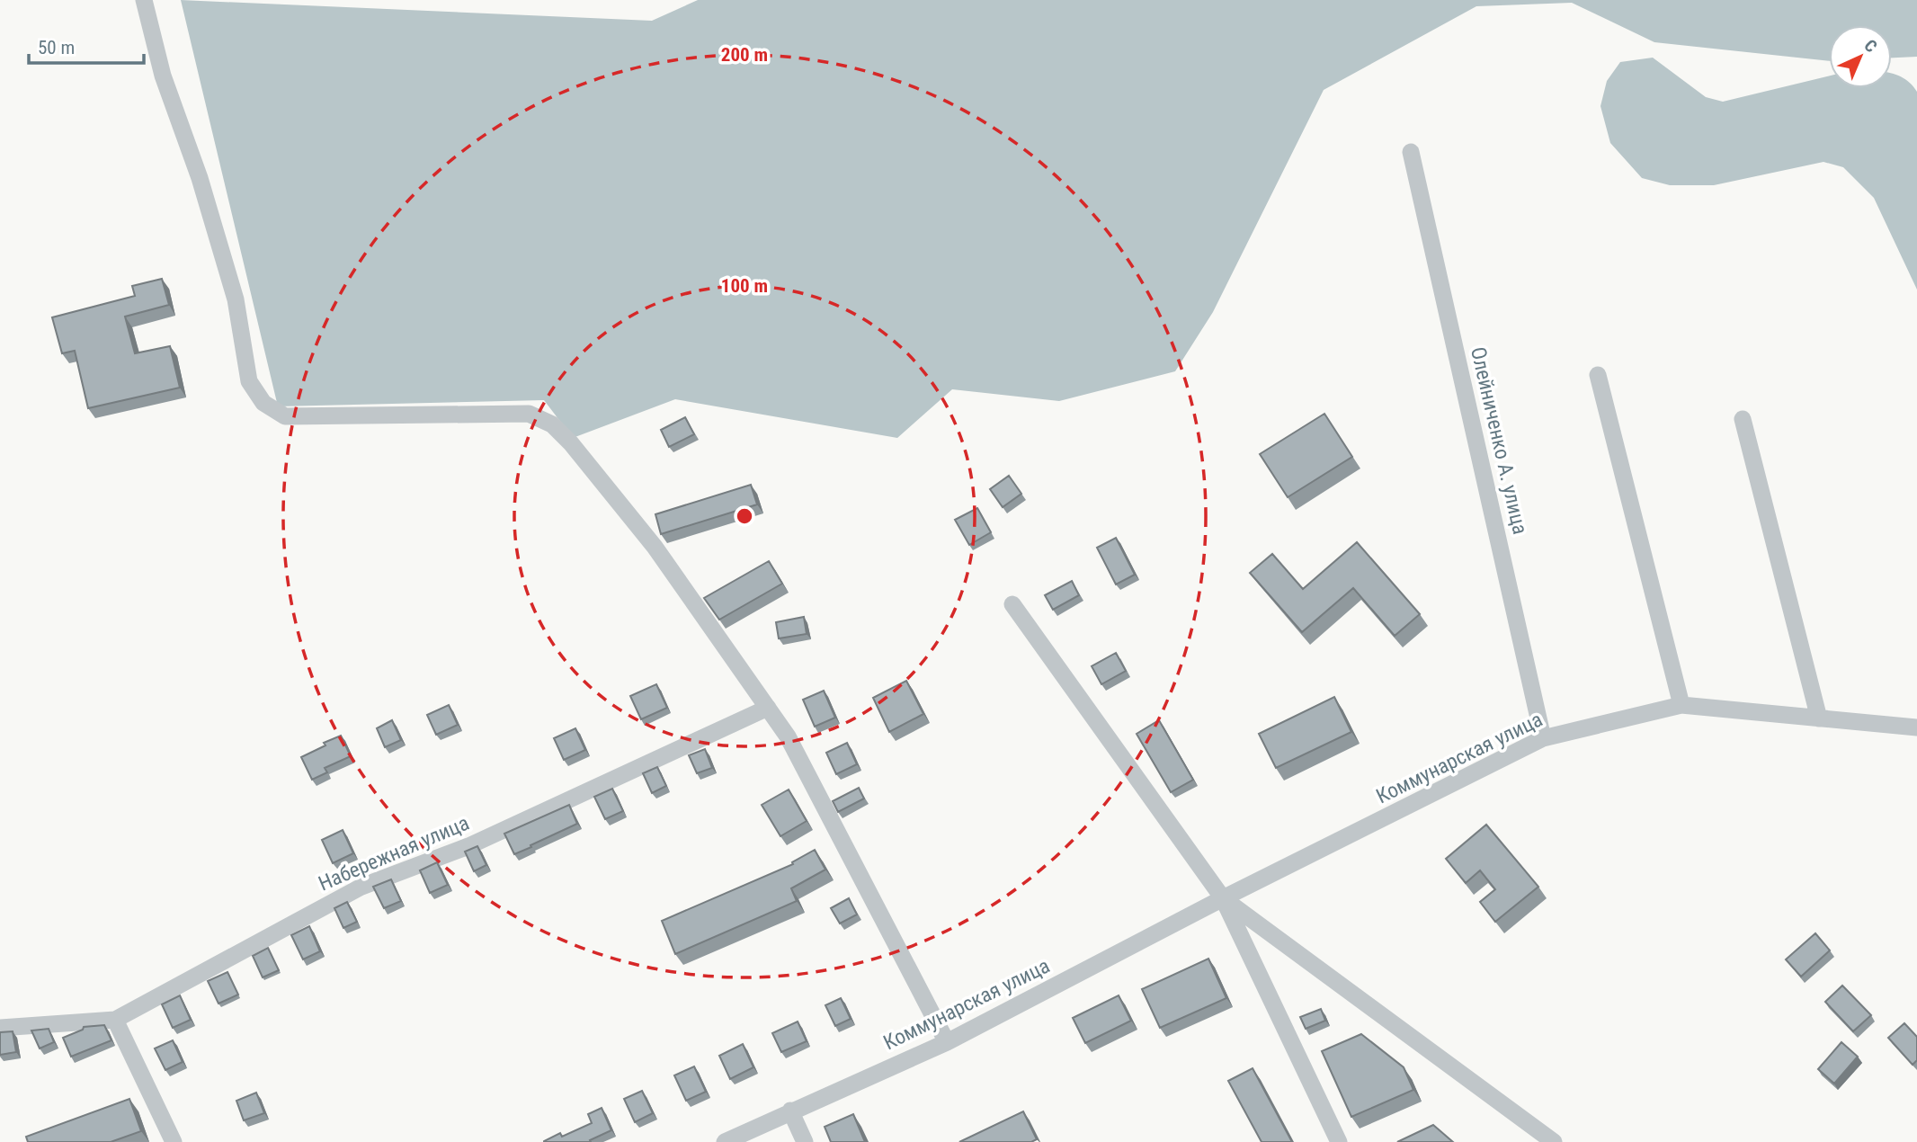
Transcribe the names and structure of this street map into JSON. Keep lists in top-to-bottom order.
{
  "streets": {
    "street": ["Олейниченко А. улица", "Коммунарская улица", "Набережная улица"]
  },
  "crossings": [
    ["Олейниченко А. улица", "Коммунарская улица"]
  ],
  "scale_bar": "50 m",
  "north": "top right",
  "rings": ["200 m", "100 m"]
}
